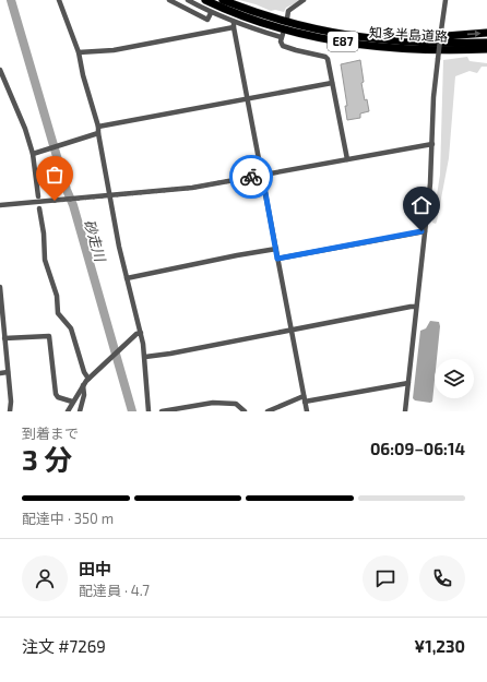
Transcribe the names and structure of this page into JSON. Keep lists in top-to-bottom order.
{
  "streets": {
    "highway": ["知多半島道路", "E87"]
  },
  "water": ["砂走川"],
  "page": {
    "heading": ["3 分", "到着まで", "06:09–06:14"],
    "panel": [
      "田中",
      "配達員 · 4.7",
      "注文 #7269",
      "¥1,230"
    ],
    "bar": "配達中 · 350 m"
  }
}
